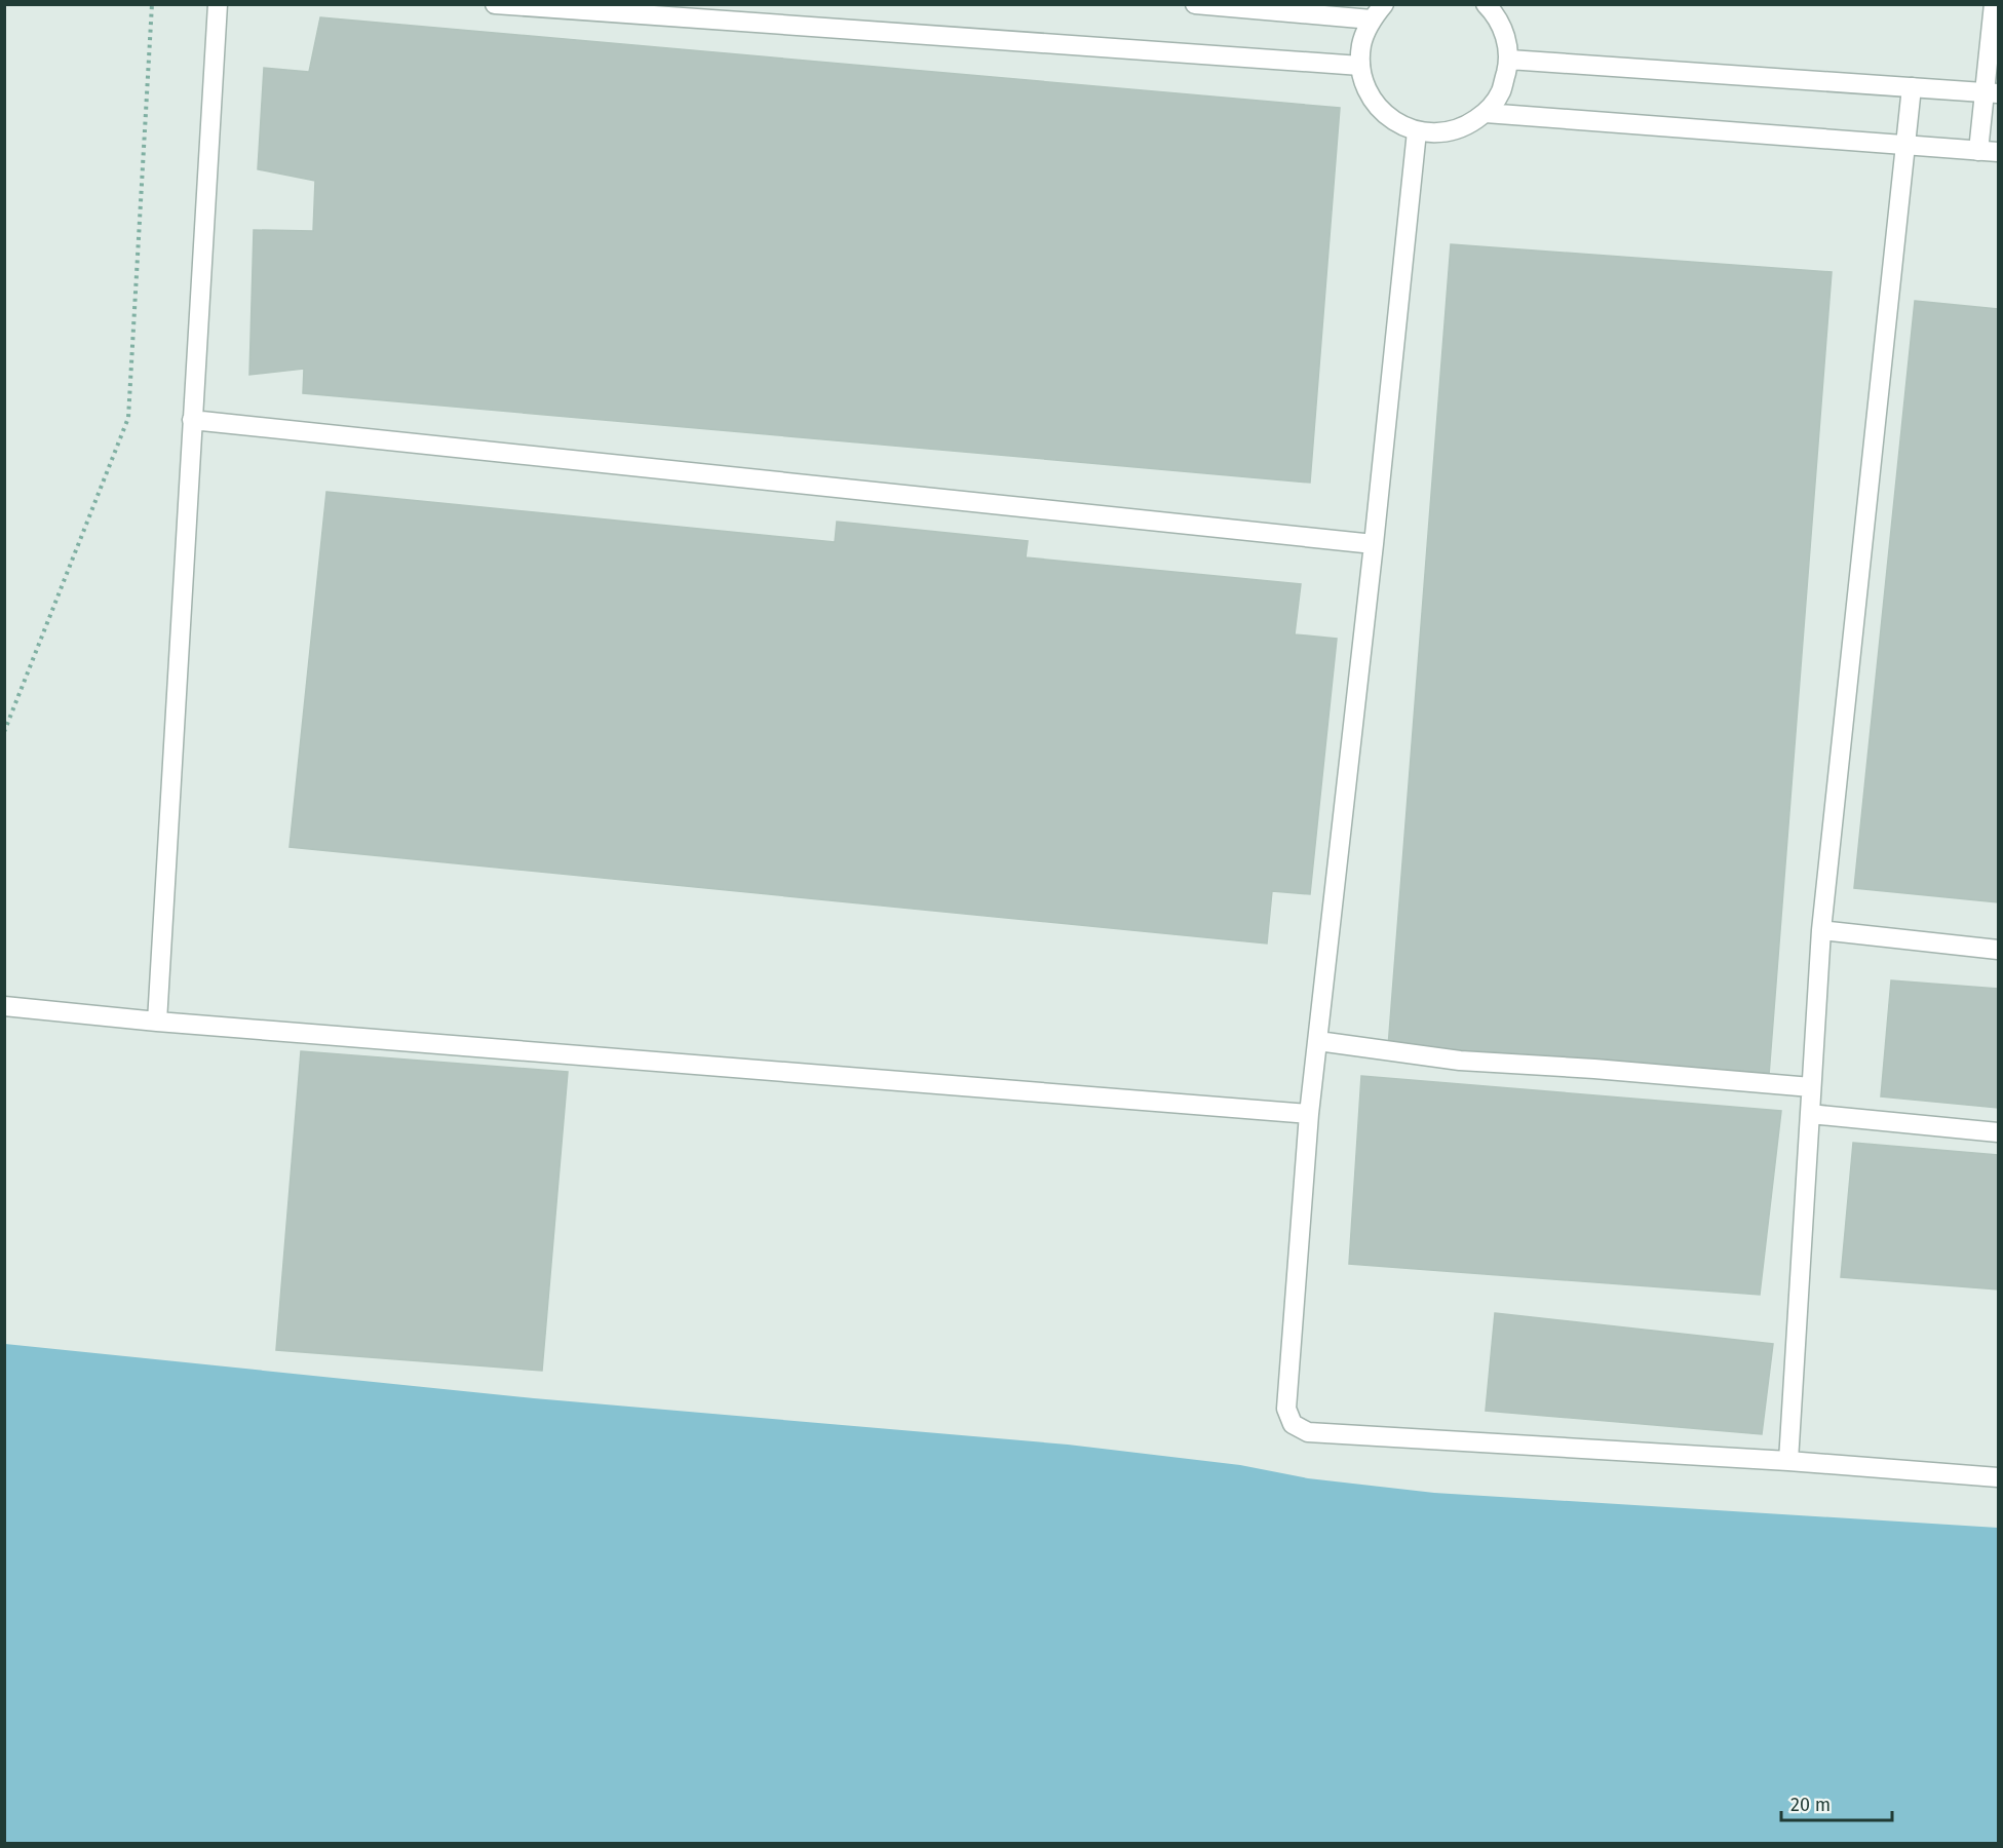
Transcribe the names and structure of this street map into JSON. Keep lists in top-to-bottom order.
{
  "scale_bar": "20 m"
}
